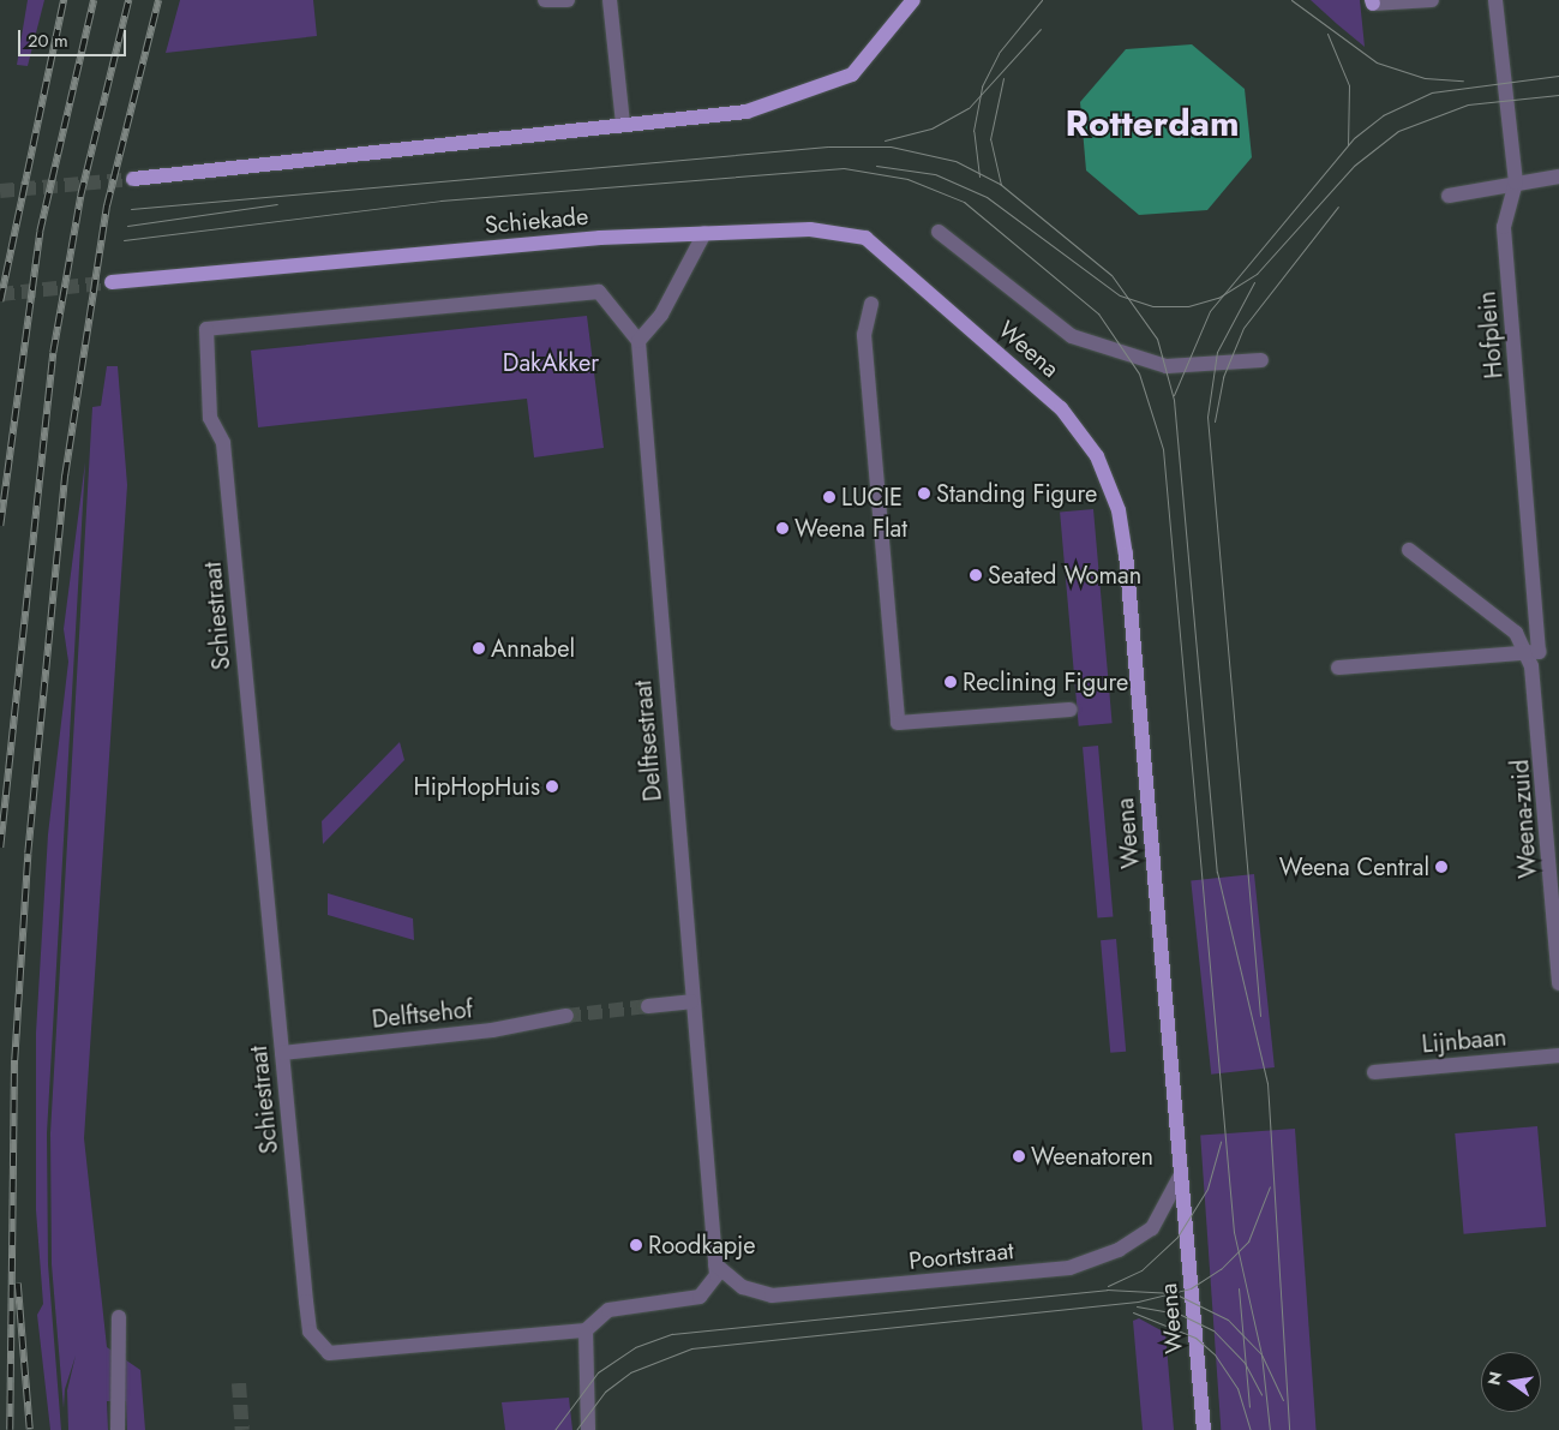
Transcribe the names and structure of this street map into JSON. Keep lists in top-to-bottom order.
{
  "streets": {
    "main road": ["Schiekade", "Weena"],
    "street": [
      "Hofplein",
      "Schiestraat",
      "Delftsestraat",
      "Weena-zuid",
      "Delftsehof",
      "Lijnbaan",
      "Poortstraat"
    ]
  },
  "crossings": [
    ["Schiekade", "Weena"],
    ["Hofplein", "Weena-zuid"],
    ["Weena", "Poortstraat"],
    ["Schiestraat", "Delftsestraat"],
    ["Schiestraat", "Delftsehof"],
    ["Delftsestraat", "Poortstraat"]
  ],
  "districts": ["Rotterdam"],
  "parks": ["DakAkker"],
  "places": [
    "Standing Figure",
    "LUCIE",
    "Weena Flat",
    "Seated Woman",
    "Annabel",
    "Reclining Figure",
    "HipHopHuis",
    "Weena Central",
    "Weenatoren",
    "Roodkapje"
  ],
  "scale_bar": "20 m",
  "north": "left"
}
